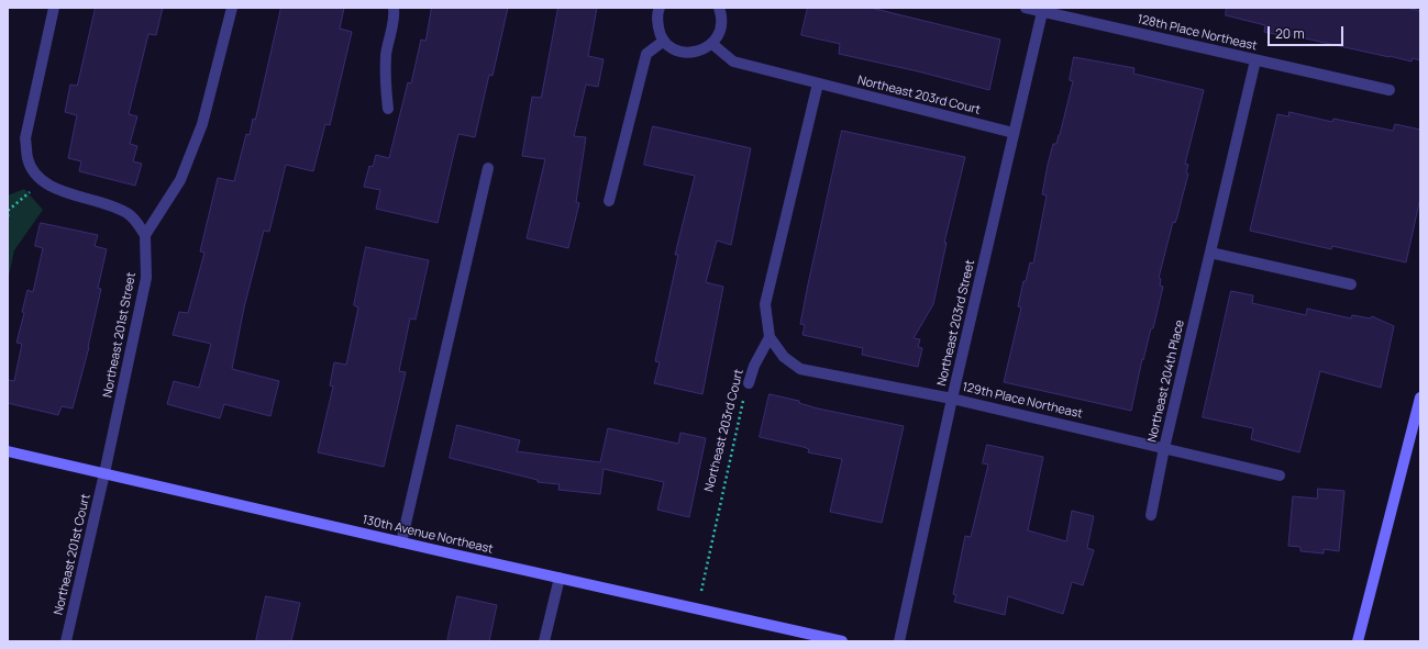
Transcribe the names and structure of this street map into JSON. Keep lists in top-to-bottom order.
{
  "streets": {
    "street": [
      "128th Place Northeast",
      "Northeast 203rd Court",
      "Northeast 203rd Street",
      "Northeast 201st Street",
      "Northeast 204th Place",
      "129th Place Northeast",
      "130th Avenue Northeast",
      "Northeast 201st Court"
    ]
  },
  "crossings": [
    ["128th Place Northeast", "Northeast 203rd Street"],
    ["128th Place Northeast", "Northeast 204th Place"],
    ["Northeast 203rd Court", "Northeast 203rd Street"],
    ["Northeast 203rd Court", "129th Place Northeast"],
    ["Northeast 203rd Court", "130th Avenue Northeast"],
    ["Northeast 203rd Street", "129th Place Northeast"],
    ["Northeast 201st Street", "130th Avenue Northeast"],
    ["Northeast 201st Street", "Northeast 201st Court"],
    ["Northeast 204th Place", "129th Place Northeast"],
    ["130th Avenue Northeast", "Northeast 201st Court"]
  ],
  "scale_bar": "20 m"
}
